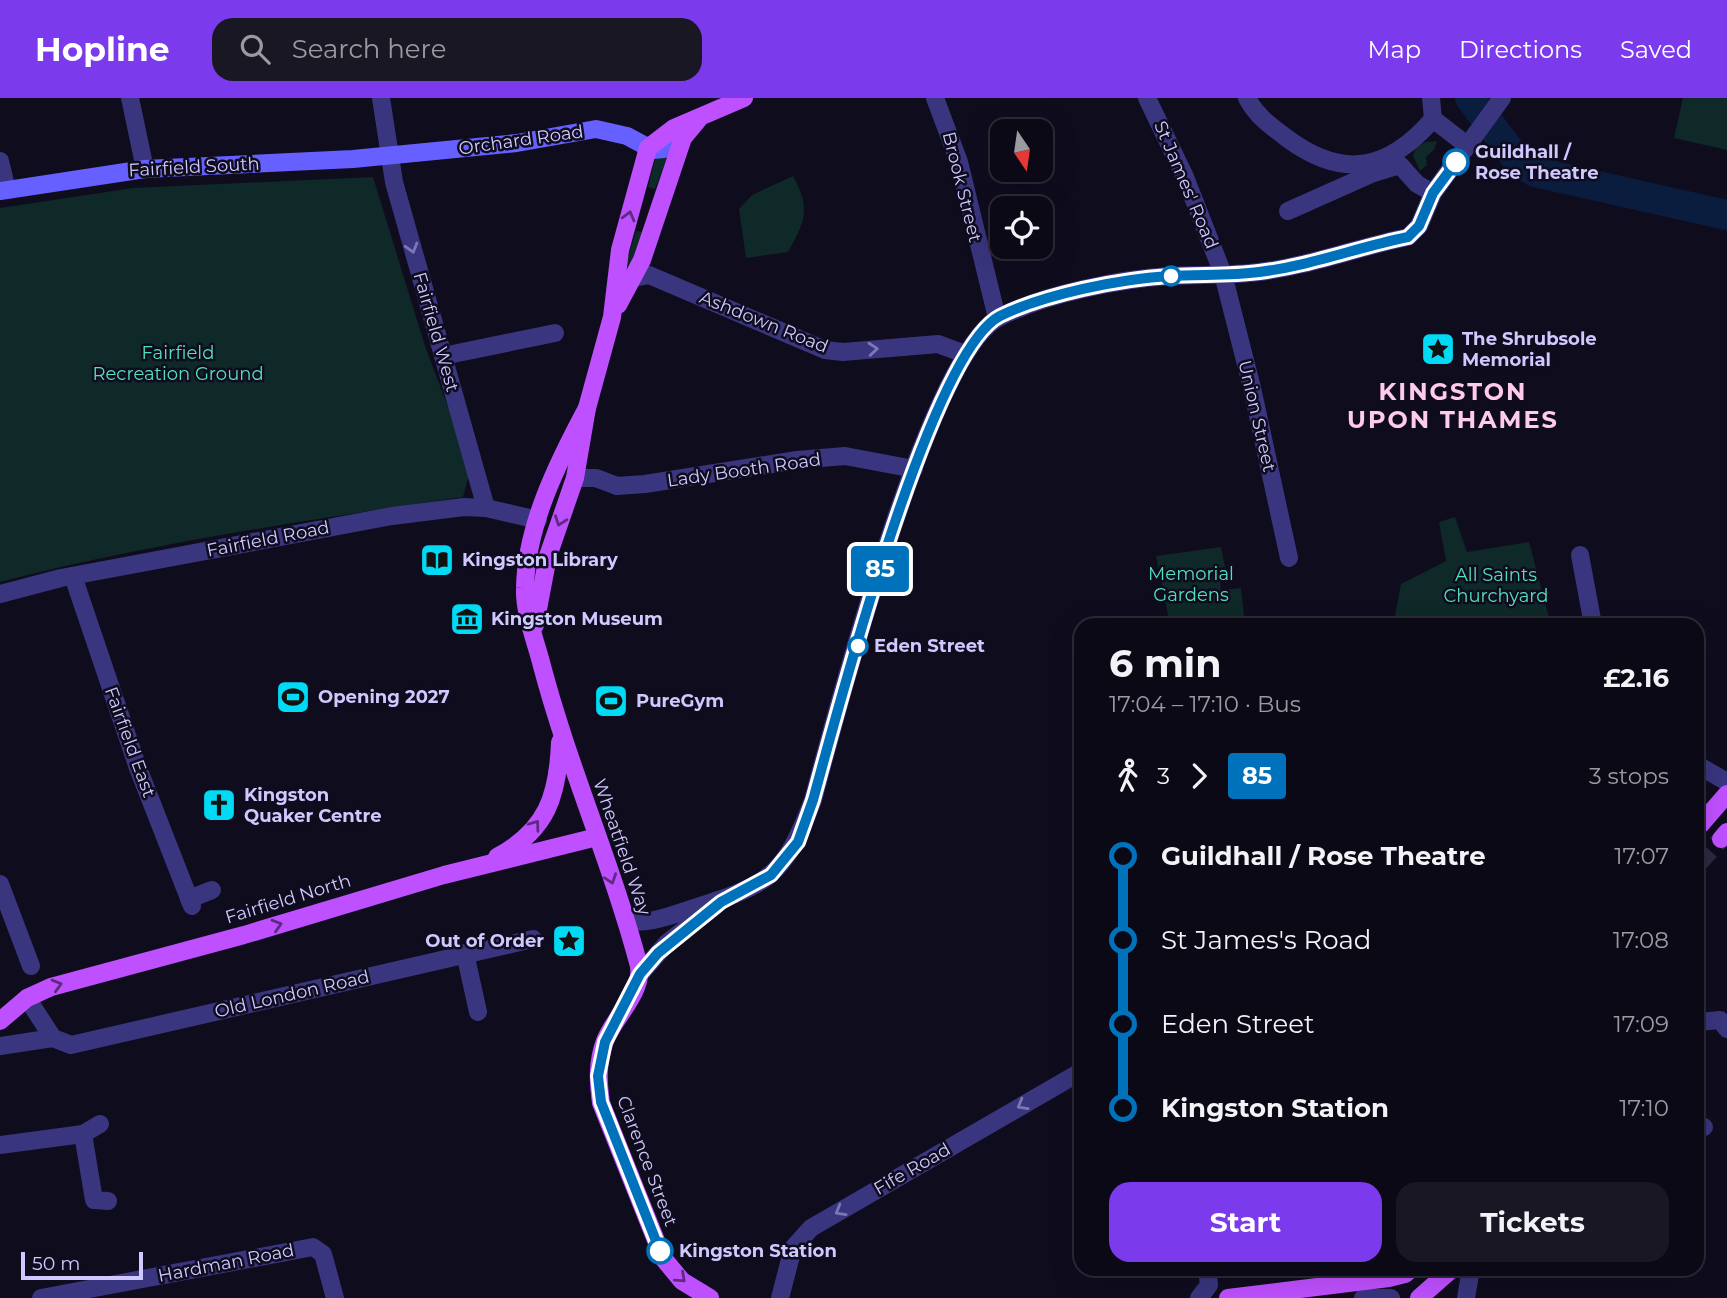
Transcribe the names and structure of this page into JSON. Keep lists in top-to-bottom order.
{
  "streets": {
    "main road": ["Wheatfield Way", "Fairfield North", "Clarence Street"],
    "street": [
      "Orchard Road",
      "Fairfield South",
      "St James' Road",
      "Brook Street",
      "Ashdown Road",
      "Fairfield West",
      "Union Street",
      "Lady Booth Road",
      "Fairfield Road",
      "Fairfield East",
      "Old London Road",
      "Fife Road",
      "Hardman Road"
    ]
  },
  "crossings": [
    ["Orchard Road", "Fairfield South"],
    ["Orchard Road", "Fairfield West"],
    ["Orchard Road", "Wheatfield Way"],
    ["Fairfield South", "Fairfield West"],
    ["St James' Road", "Union Street"],
    ["Ashdown Road", "Wheatfield Way"],
    ["Fairfield West", "Fairfield Road"],
    ["Lady Booth Road", "Wheatfield Way"],
    ["Lady Booth Road", "Clarence Street"],
    ["Fairfield Road", "Fairfield East"],
    ["Fairfield Road", "Wheatfield Way"],
    ["Wheatfield Way", "Fairfield North"],
    ["Wheatfield Way", "Clarence Street"]
  ],
  "one_way": [
    "Ashdown Road",
    "Fairfield West",
    "Fairfield North",
    "Fife Road"
  ],
  "districts": ["KINGSTON UPON THAMES"],
  "parks": ["Fairfield Recreation Ground", "Memorial Gardens", "All Saints Churchyard"],
  "places": {
    "other": ["Guildhall / Rose Theatre", "Eden Street", "Kingston Station"],
    "place": ["The Shrubsole Memorial", "Out of Order"],
    "library": ["Kingston Library"],
    "museum": ["Kingston Museum"],
    "sports": ["Opening 2027", "PureGym"],
    "church": ["Kingston Quaker Centre"]
  },
  "lines": ["bus line 85"],
  "scale_bar": "50 m",
  "north": "bottom",
  "page": {
    "header": "Hopline",
    "search": "Search here",
    "nav": ["Map", "Directions", "Saved"],
    "on_map": "85",
    "heading": ["6 min", "17:04 – 17:10 · Bus", "£2.16"],
    "legs": ["3", "85", "3 stops"],
    "list": [
      {
        "name": "Guildhall / Rose Theatre",
        "value": "17:07"
      },
      {
        "name": "St James's Road",
        "value": "17:08"
      },
      {
        "name": "Eden Street",
        "value": "17:09"
      },
      {
        "name": "Kingston Station",
        "value": "17:10"
      }
    ],
    "buttons": ["Start", "Tickets"],
    "scale": "50 m"
  }
}
